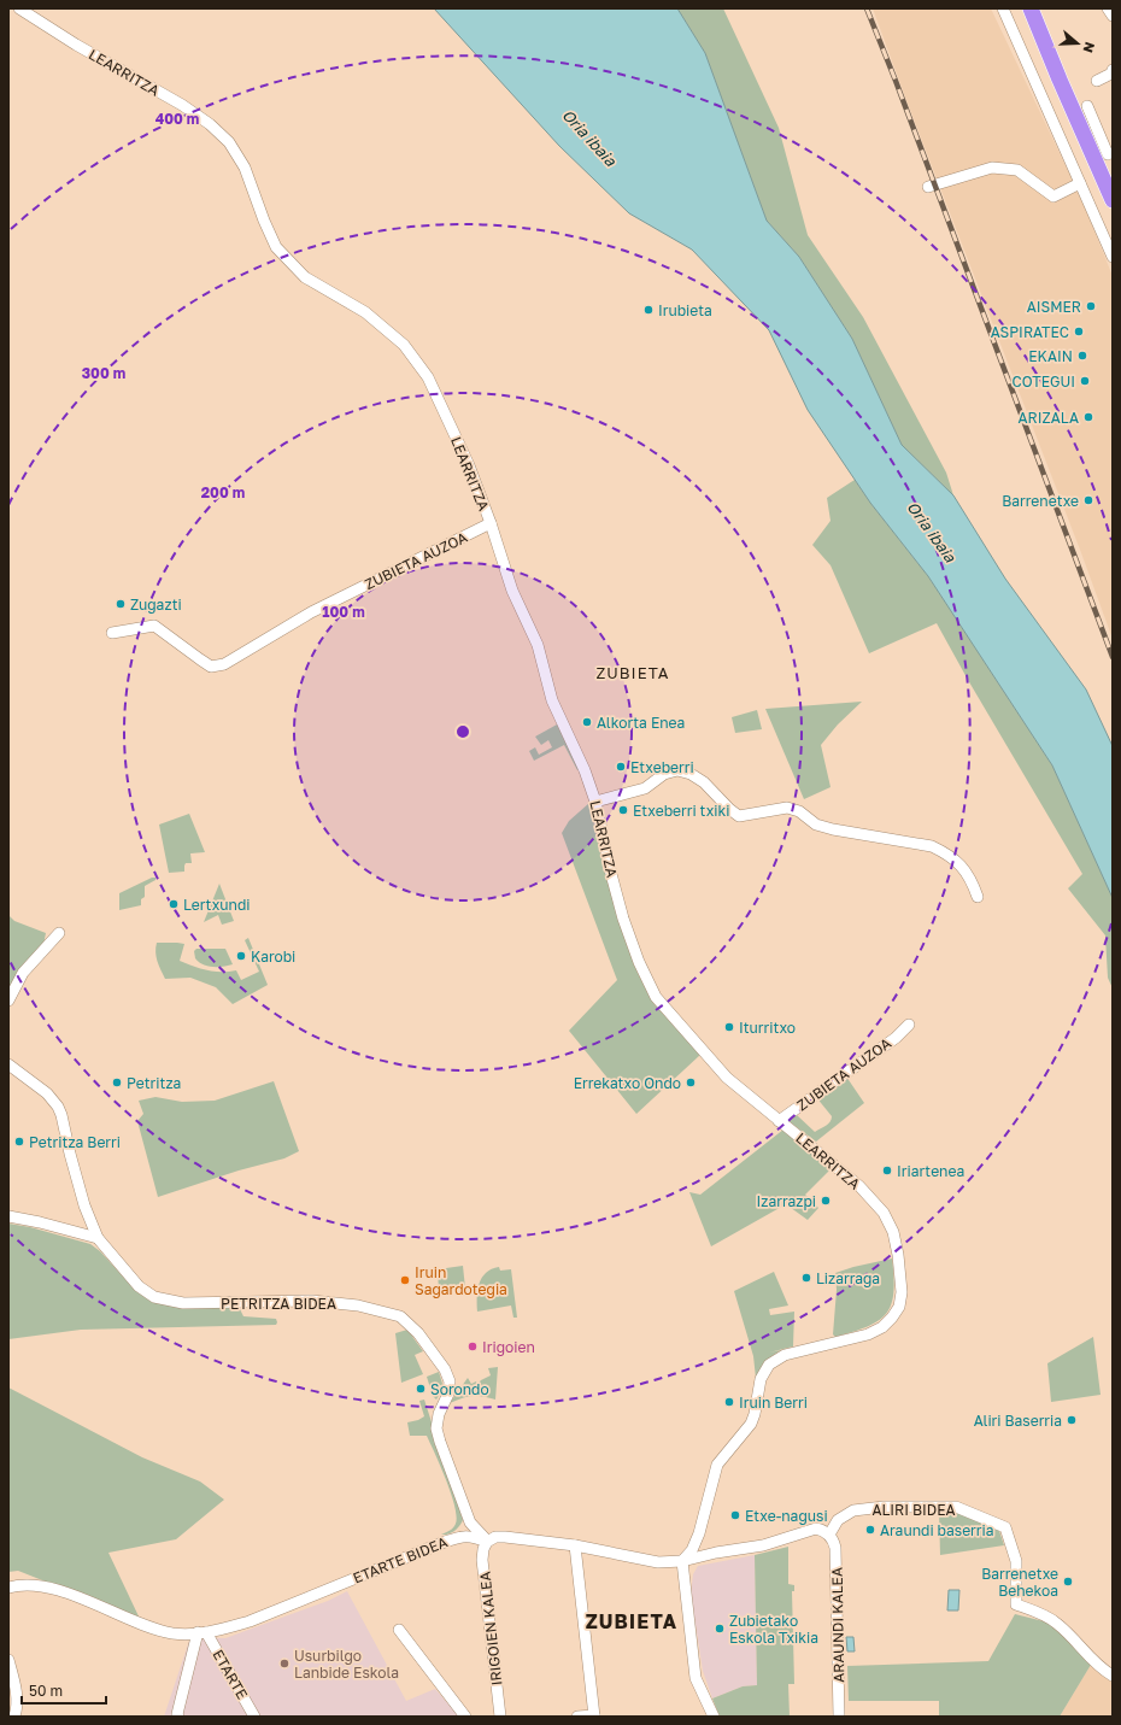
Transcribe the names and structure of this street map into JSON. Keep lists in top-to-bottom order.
{
  "streets": {
    "street": [
      "LEARRITZA",
      "ZUBIETA AUZOA",
      "PETRITZA BIDEA",
      "ALIRI BIDEA",
      "ETARTE BIDEA",
      "ARAUNDI KALEA",
      "IRIGOIEN KALEA",
      "ETARTE"
    ]
  },
  "crossings": [
    ["LEARRITZA", "ZUBIETA AUZOA"],
    ["LEARRITZA", "ETARTE BIDEA"],
    ["PETRITZA BIDEA", "ETARTE BIDEA"],
    ["PETRITZA BIDEA", "IRIGOIEN KALEA"],
    ["ALIRI BIDEA", "ETARTE BIDEA"],
    ["ALIRI BIDEA", "ARAUNDI KALEA"],
    ["ETARTE BIDEA", "ARAUNDI KALEA"],
    ["ETARTE BIDEA", "IRIGOIEN KALEA"],
    ["ETARTE BIDEA", "ETARTE"]
  ],
  "districts": ["ZUBIETA", "ZUBIETA"],
  "water": ["Oria ibaia"],
  "places": [
    "AISMER",
    "Irubieta",
    "ASPIRATEC",
    "EKAIN",
    "COTEGUI",
    "ARIZALA",
    "Barrenetxe",
    "Zugazti",
    "Alkorta Enea",
    "Etxeberri",
    "Etxeberri txiki",
    "Lertxundi",
    "Karobi",
    "Iturritxo",
    "Petritza",
    "Errekatxo Ondo",
    "Petritza Berri",
    "Iriartenea",
    "Izarrazpi",
    "Lizarraga",
    "Iruin Sagardotegia",
    "Irigoien",
    "Sorondo",
    "Iruin Berri",
    "Aliri Baserria",
    "Etxe-nagusi",
    "Araundi baserria",
    "Barrenetxe Behekoa",
    "Zubietako Eskola Txikia",
    "Usurbilgo Lanbide Eskola"
  ],
  "scale_bar": "50 m",
  "north": "right",
  "rings": [
    "400 m",
    "300 m",
    "200 m",
    "100 m"
  ]
}
